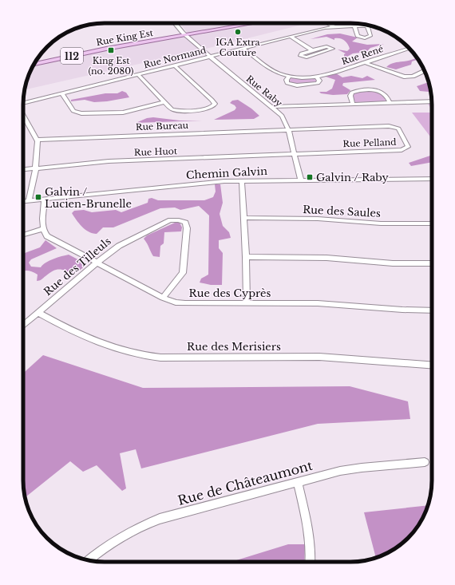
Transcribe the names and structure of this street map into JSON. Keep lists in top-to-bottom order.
{
  "streets": {
    "main road": ["Rue King Est", "112"],
    "street": [
      "Rue René",
      "Rue Normand",
      "Rue Raby",
      "Rue Bureau",
      "Rue Pelland",
      "Rue Huot",
      "Chemin Galvin",
      "Rue des Saules",
      "Rue des Tilleuls",
      "Rue des Cyprès",
      "Rue des Merisiers",
      "Rue de Châteaumont"
    ]
  },
  "crossings": [
    ["Rue King Est", "Rue Raby"],
    ["Rue René", "Rue Normand"],
    ["Rue Normand", "Rue Raby"],
    ["Rue Raby", "Rue Bureau"],
    ["Rue Raby", "Rue Pelland"],
    ["Rue Raby", "Rue Huot"],
    ["Rue Raby", "Chemin Galvin"],
    ["Rue Bureau", "Rue Pelland"],
    ["Rue Pelland", "Rue Huot"],
    ["Rue des Tilleuls", "Rue des Cyprès"],
    ["Rue des Tilleuls", "Rue des Merisiers"]
  ],
  "places": {
    "other": ["IGA Extra Couture"],
    "transit": ["King Est (no. 2080)", "Galvin / Raby", "Galvin / Lucien-Brunelle"]
  }
}
